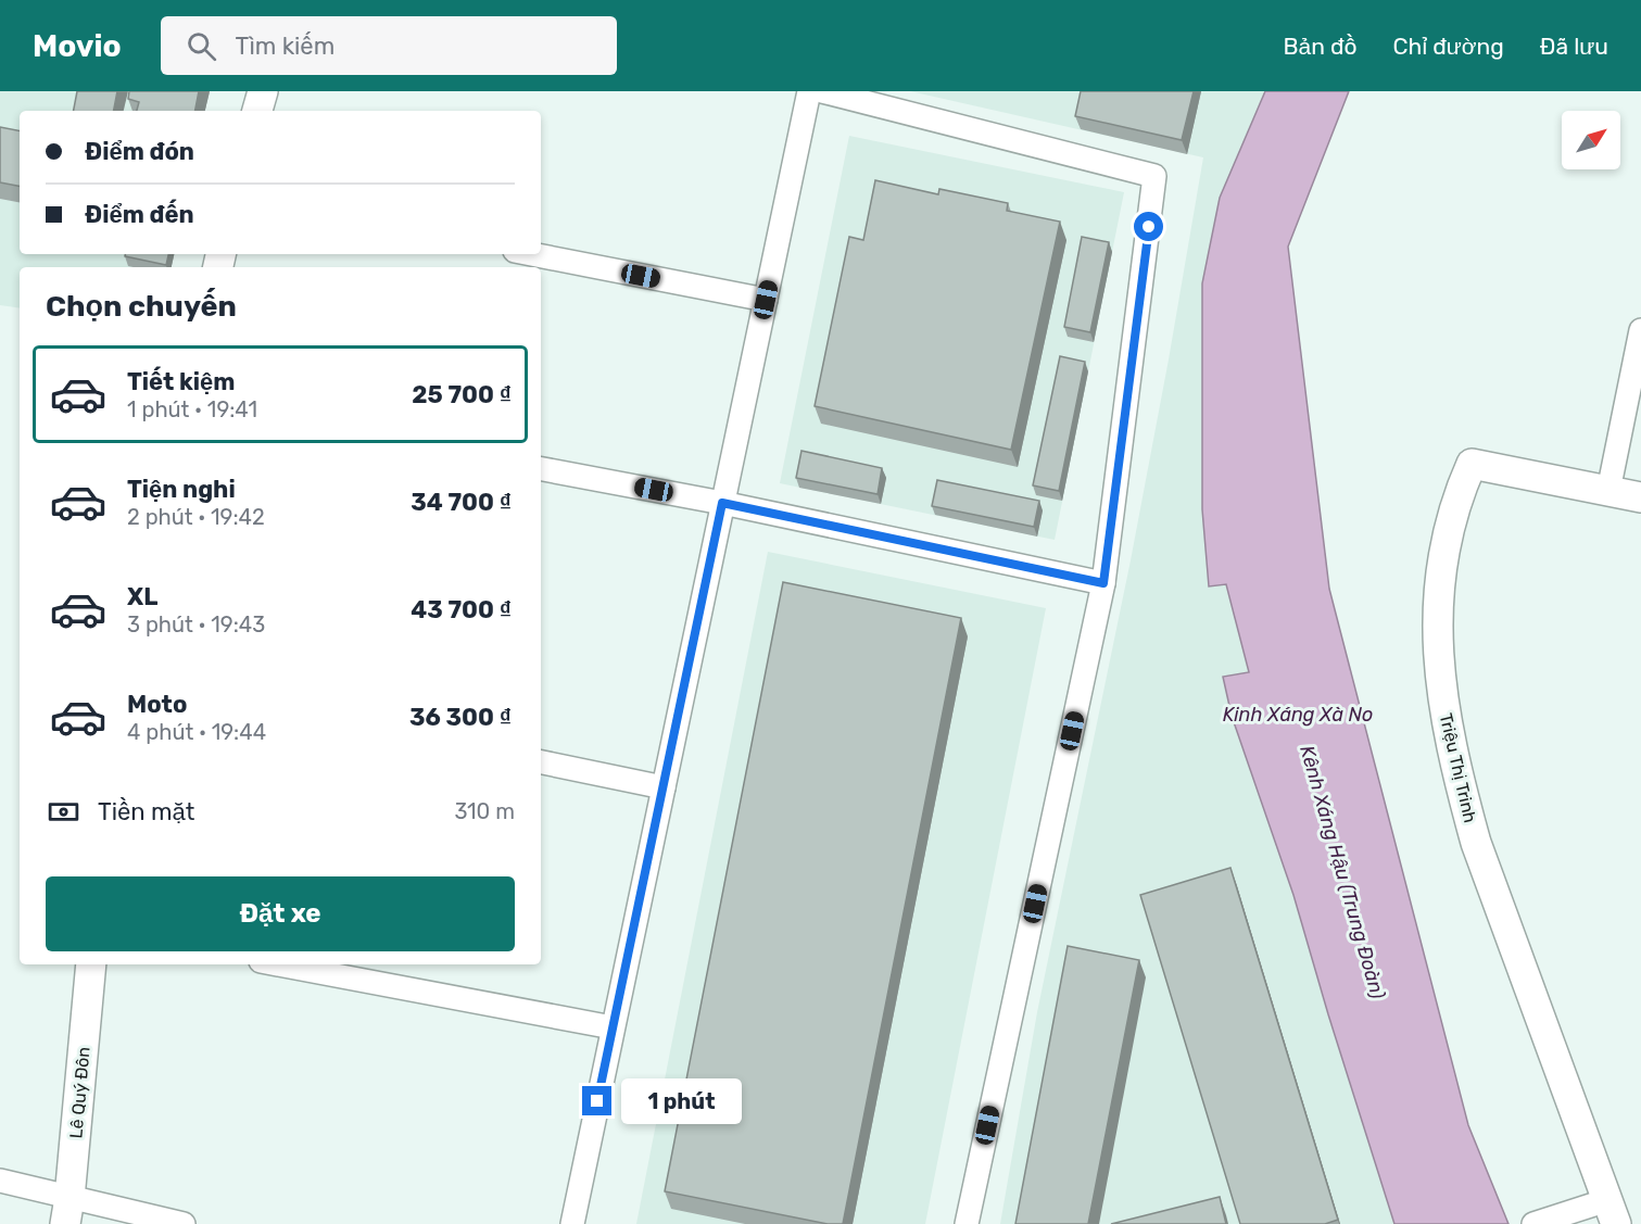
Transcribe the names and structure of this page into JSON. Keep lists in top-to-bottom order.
{
  "streets": {
    "street": ["Triệu Thị Trinh", "Lê Quý Đôn"]
  },
  "water": ["Kinh Xáng Xà No", "Kênh Xáng Hậu (Trung Đoàn)"],
  "north": "top right",
  "page": {
    "header": "Movio",
    "search": "Tìm kiếm",
    "nav": ["Bản đồ", "Chỉ đường", "Đã lưu"],
    "banner": ["Điểm đón", "Điểm đến"],
    "heading": "Chọn chuyến",
    "list": [
      {
        "name": "Tiết kiệm",
        "note": "1 phút · 19:41",
        "value": "25 700 ₫"
      },
      {
        "name": "Tiện nghi",
        "note": "2 phút · 19:42",
        "value": "34 700 ₫"
      },
      {
        "name": "XL",
        "note": "3 phút · 19:43",
        "value": "43 700 ₫"
      },
      {
        "name": "Moto",
        "note": "4 phút · 19:44",
        "value": "36 300 ₫"
      }
    ],
    "pay": ["Tiền mặt", "310 m"],
    "buttons": "Đặt xe",
    "bubble": "1 phút"
  }
}
